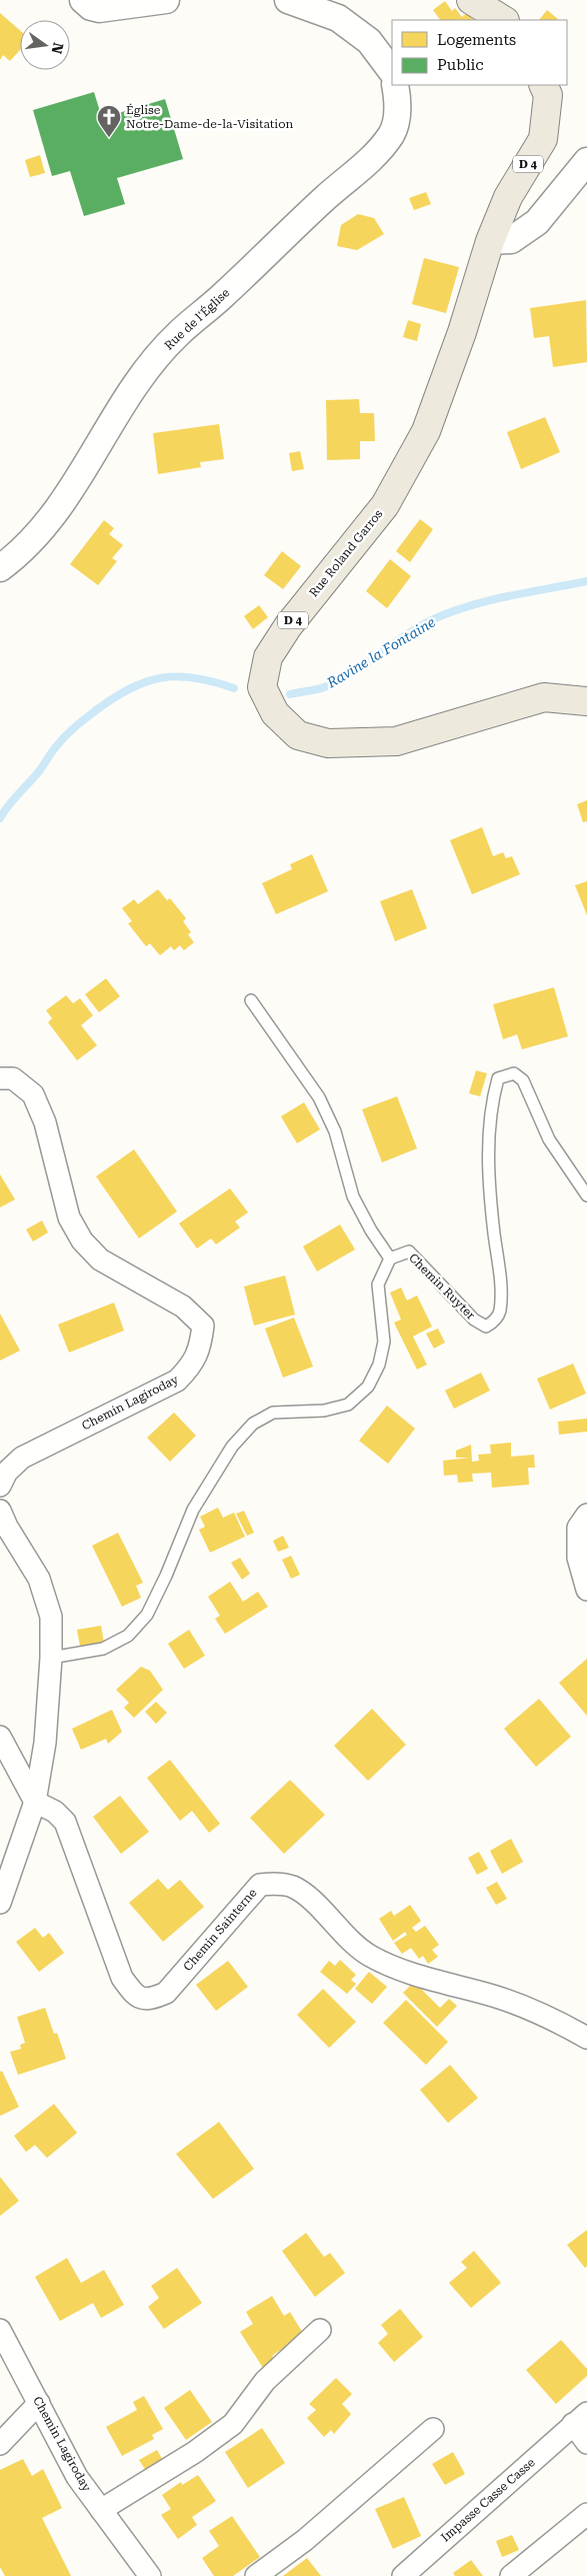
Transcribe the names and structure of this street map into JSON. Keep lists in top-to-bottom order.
{
  "streets": {
    "main road": ["D 4", "Rue Roland Garros"],
    "street": [
      "Rue de l'Église",
      "Chemin Lagiroday",
      "Chemin Sainterne",
      "Impasse Casse Casse"
    ],
    "lane": ["Chemin Ruyter"]
  },
  "water": ["Ravine la Fontaine"],
  "places": {
    "church": ["Église Notre-Dame-de-la-Visitation"]
  },
  "legend": ["Logements", "Public"],
  "north": "right"
}
